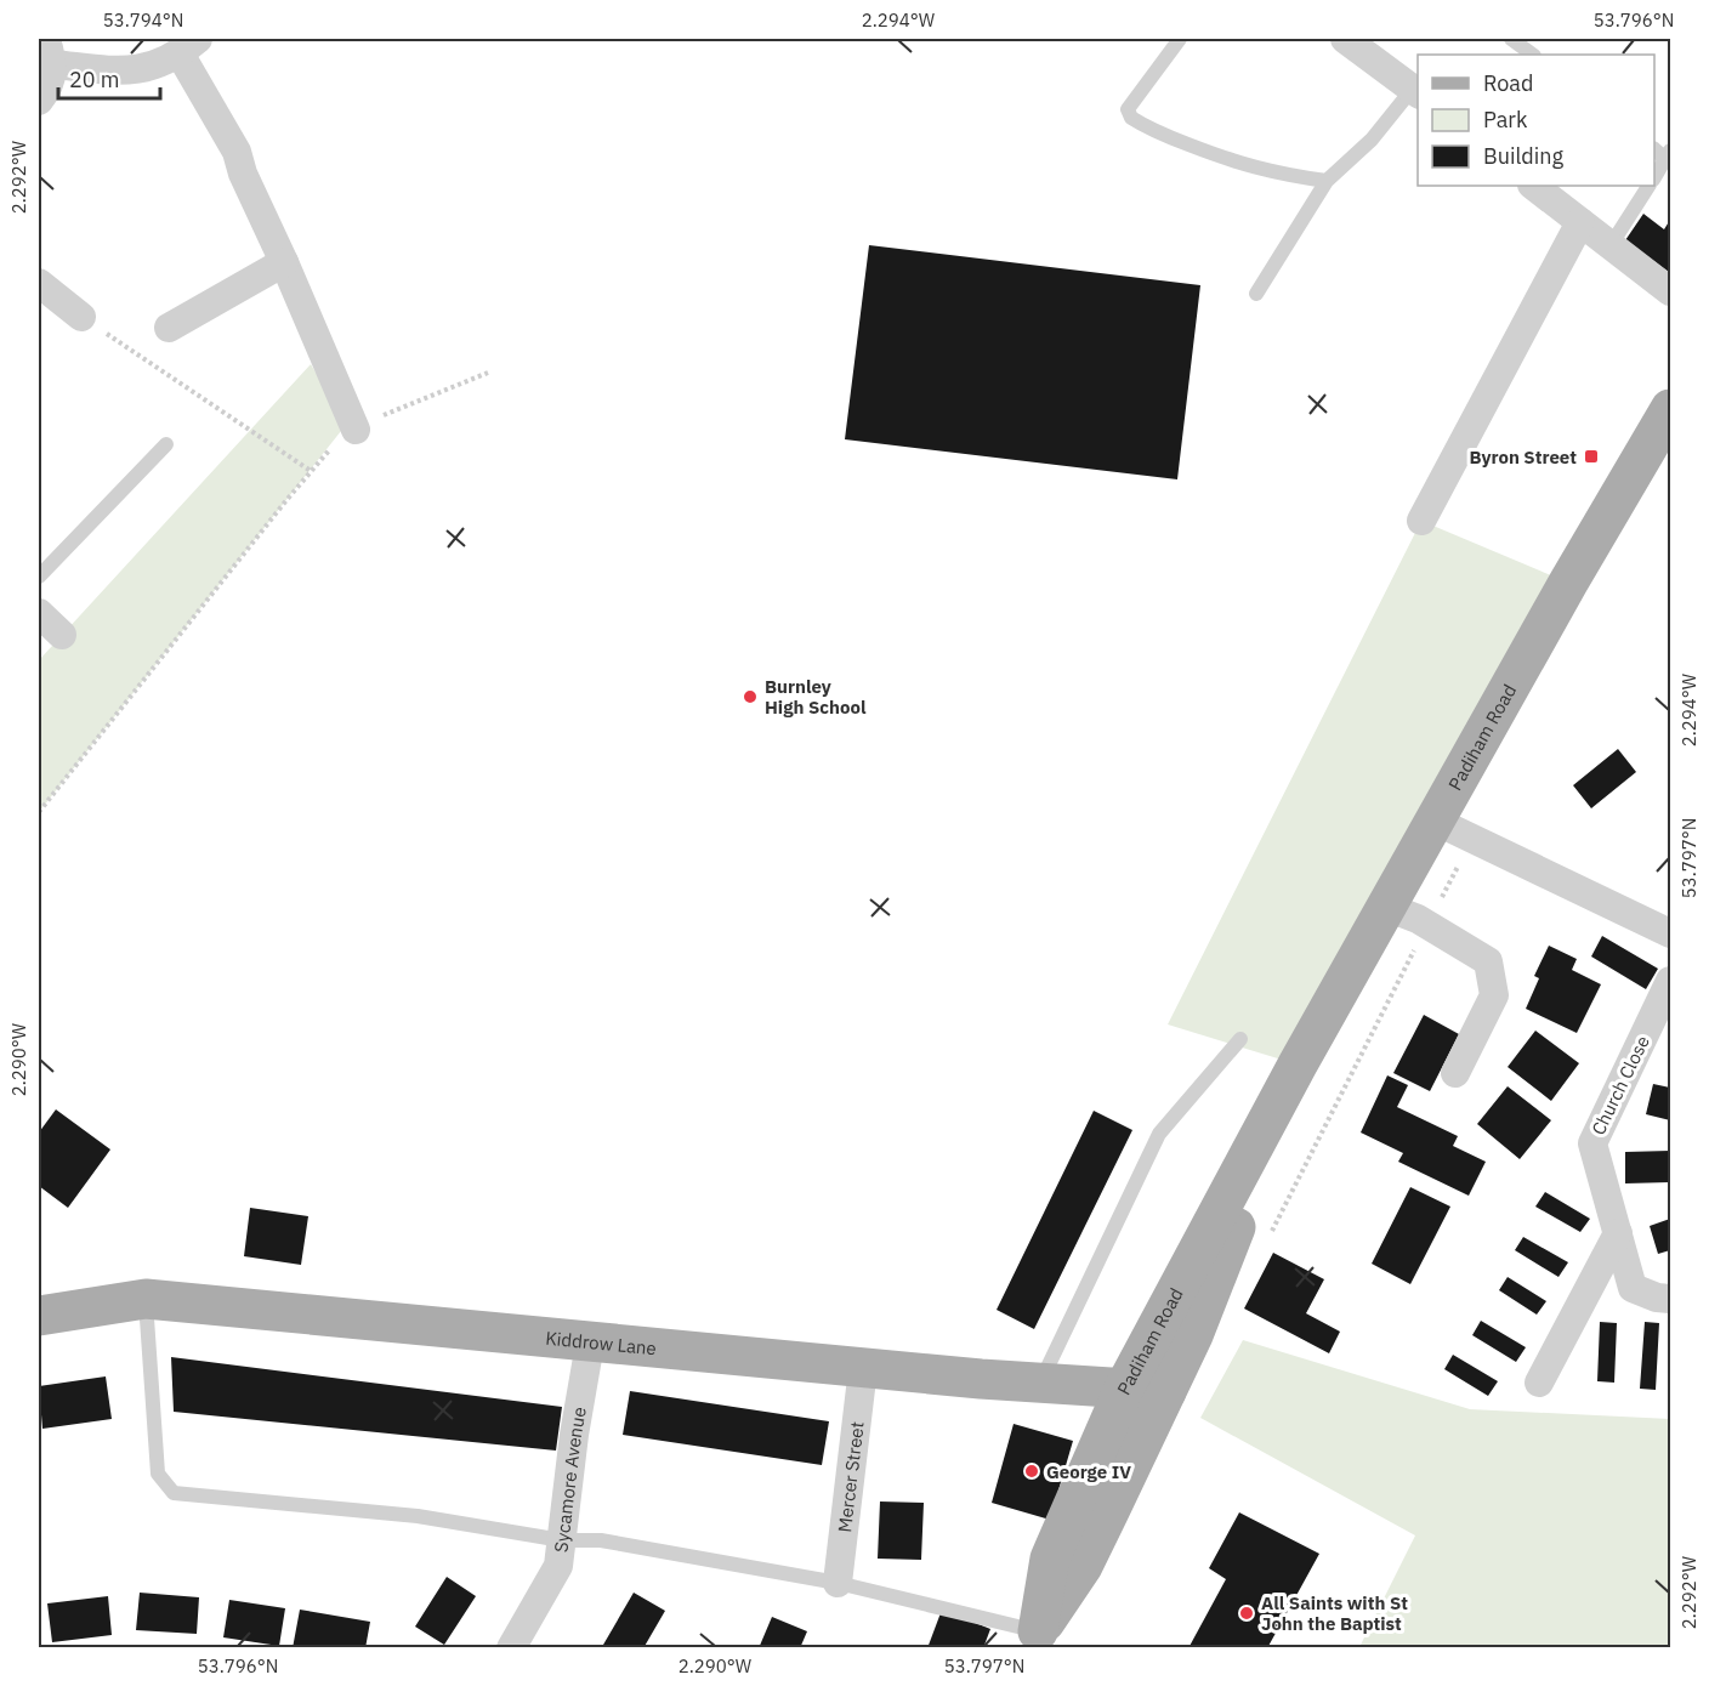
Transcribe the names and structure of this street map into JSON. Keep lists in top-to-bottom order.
{
  "streets": {
    "main road": ["Padiham Road", "Kiddrow Lane"],
    "street": ["Church Close", "Mercer Street", "Sycamore Avenue"]
  },
  "crossings": [
    ["Padiham Road", "Kiddrow Lane"],
    ["Kiddrow Lane", "Mercer Street"],
    ["Kiddrow Lane", "Sycamore Avenue"]
  ],
  "places": {
    "transit": ["Byron Street"],
    "other": ["Burnley High School", "George IV", "All Saints with St John the Baptist"]
  },
  "legend": ["Road", "Park", "Building"],
  "scale_bar": "20 m",
  "coordinates": [
    "53.794°N",
    "2.294°W",
    "53.796°N",
    "2.292°W",
    "53.797°N",
    "2.290°W"
  ]
}
